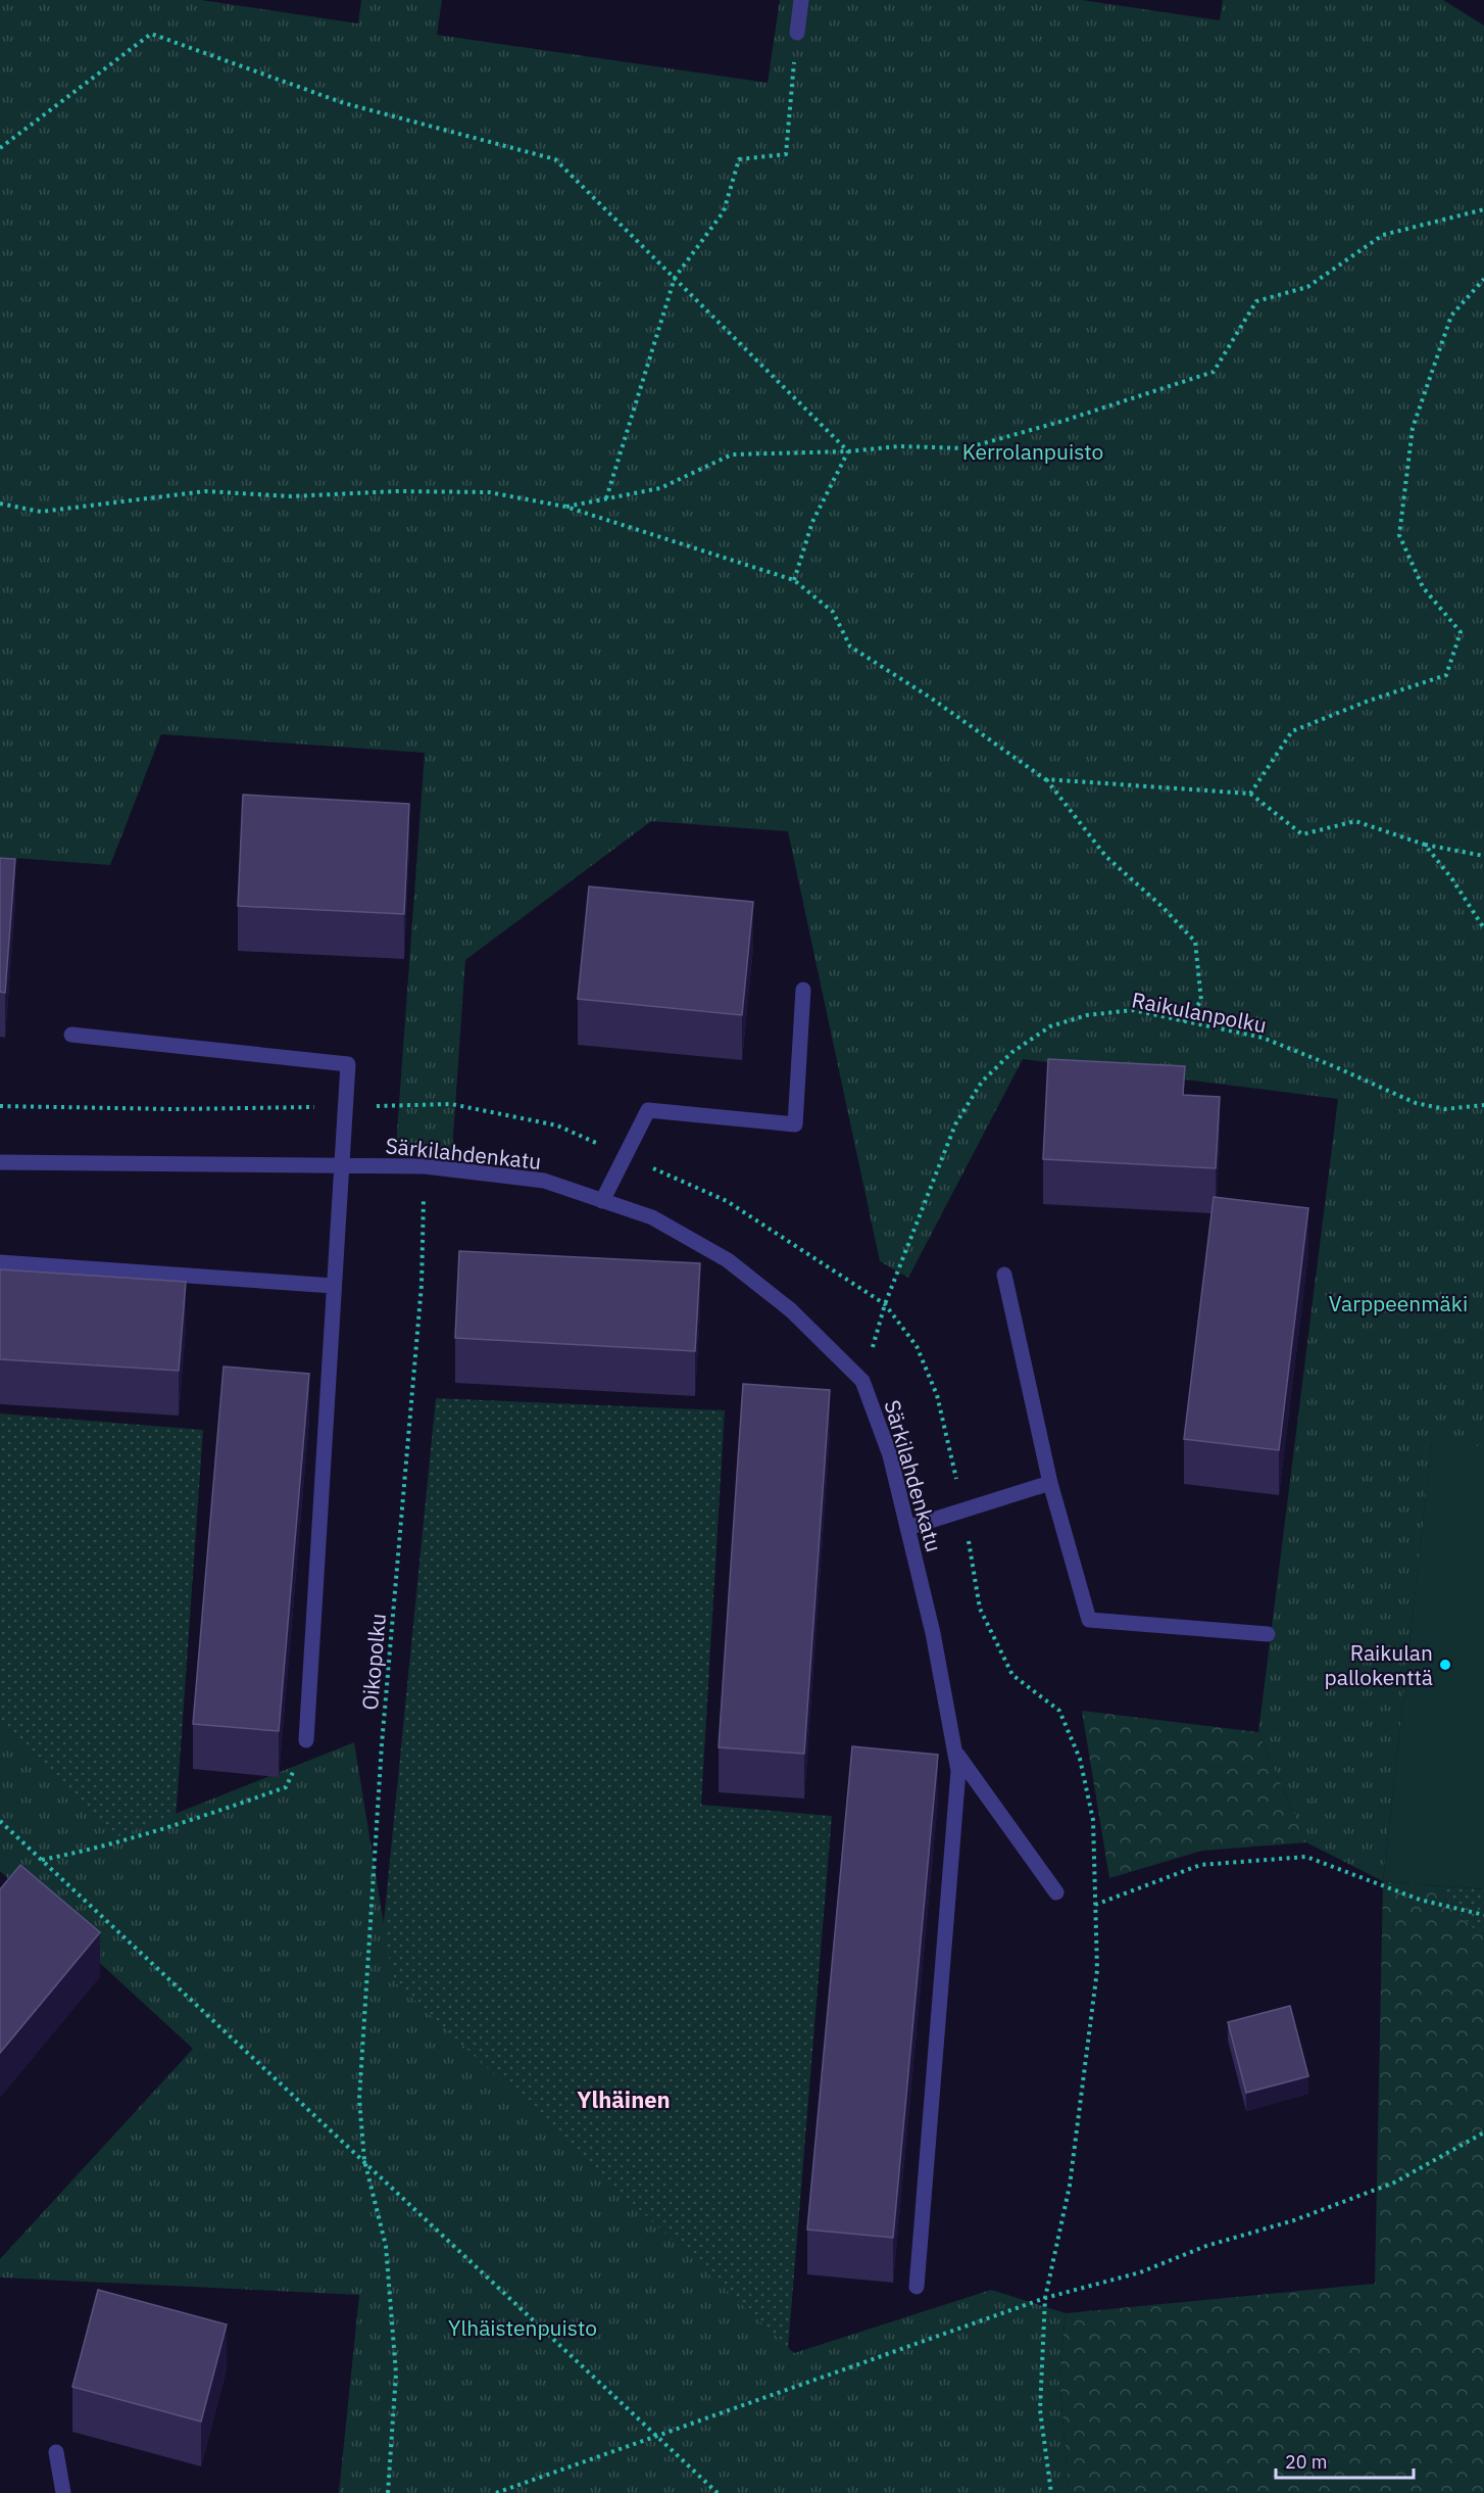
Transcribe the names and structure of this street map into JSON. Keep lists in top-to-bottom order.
{
  "streets": {
    "street": ["Särkilahdenkatu"],
    "path": ["Raikulanpolku", "Oikopolku"]
  },
  "crossings": [
    ["Raikulanpolku", "Särkilahdenkatu"],
    ["Särkilahdenkatu", "Oikopolku"]
  ],
  "districts": ["Ylhäinen"],
  "parks": ["Kerrolanpuisto", "Varppeenmäki", "Ylhäistenpuisto"],
  "places": ["Raikulan pallokenttä"],
  "scale_bar": "20 m"
}
